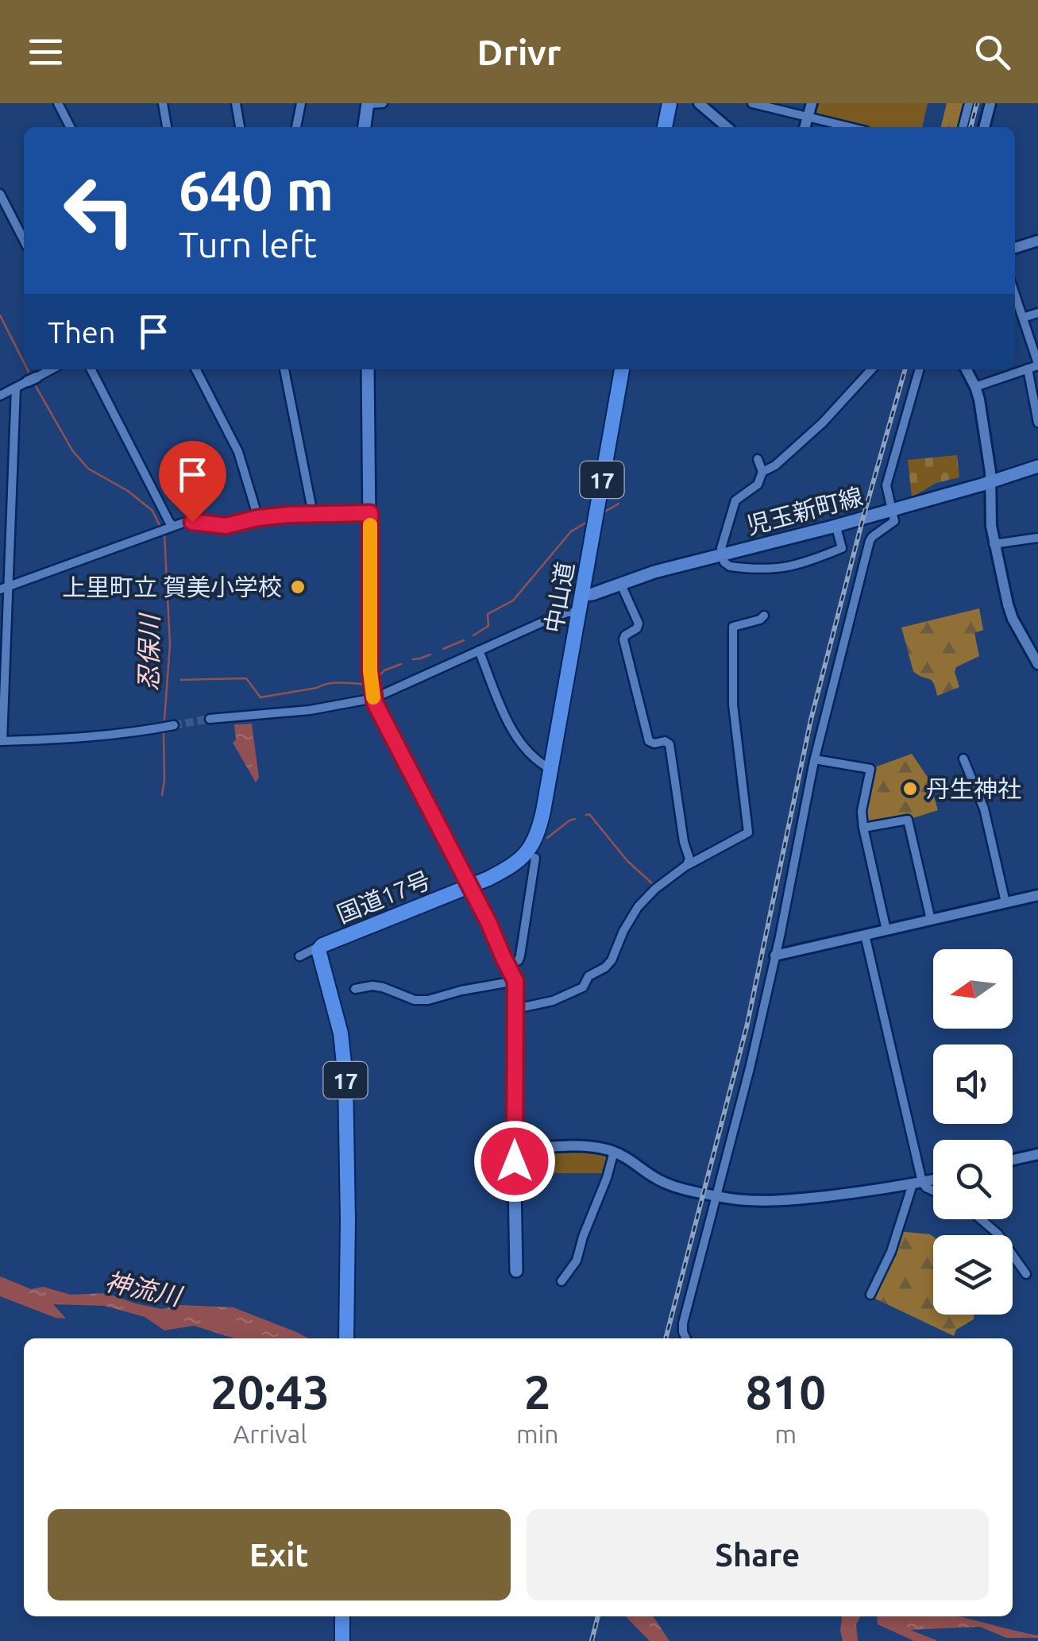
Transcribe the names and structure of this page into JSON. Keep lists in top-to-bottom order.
{
  "streets": {
    "highway": ["17", "中山道", "国道17号"],
    "main road": ["児玉新町線"]
  },
  "crossings": [
    ["17", "国道17号"],
    ["児玉新町線", "中山道"],
    ["中山道", "国道17号"]
  ],
  "water": ["忍保川", "神流川"],
  "places": ["上里町立 賀美小学校", "丹生神社"],
  "north": "left",
  "page": {
    "header": "Drivr",
    "turn": ["640 m", "Turn left"],
    "then": "Then",
    "eta": [
      "20:43",
      "Arrival",
      "2",
      "min",
      "810",
      "m"
    ],
    "buttons": ["Exit", "Share"]
  }
}
